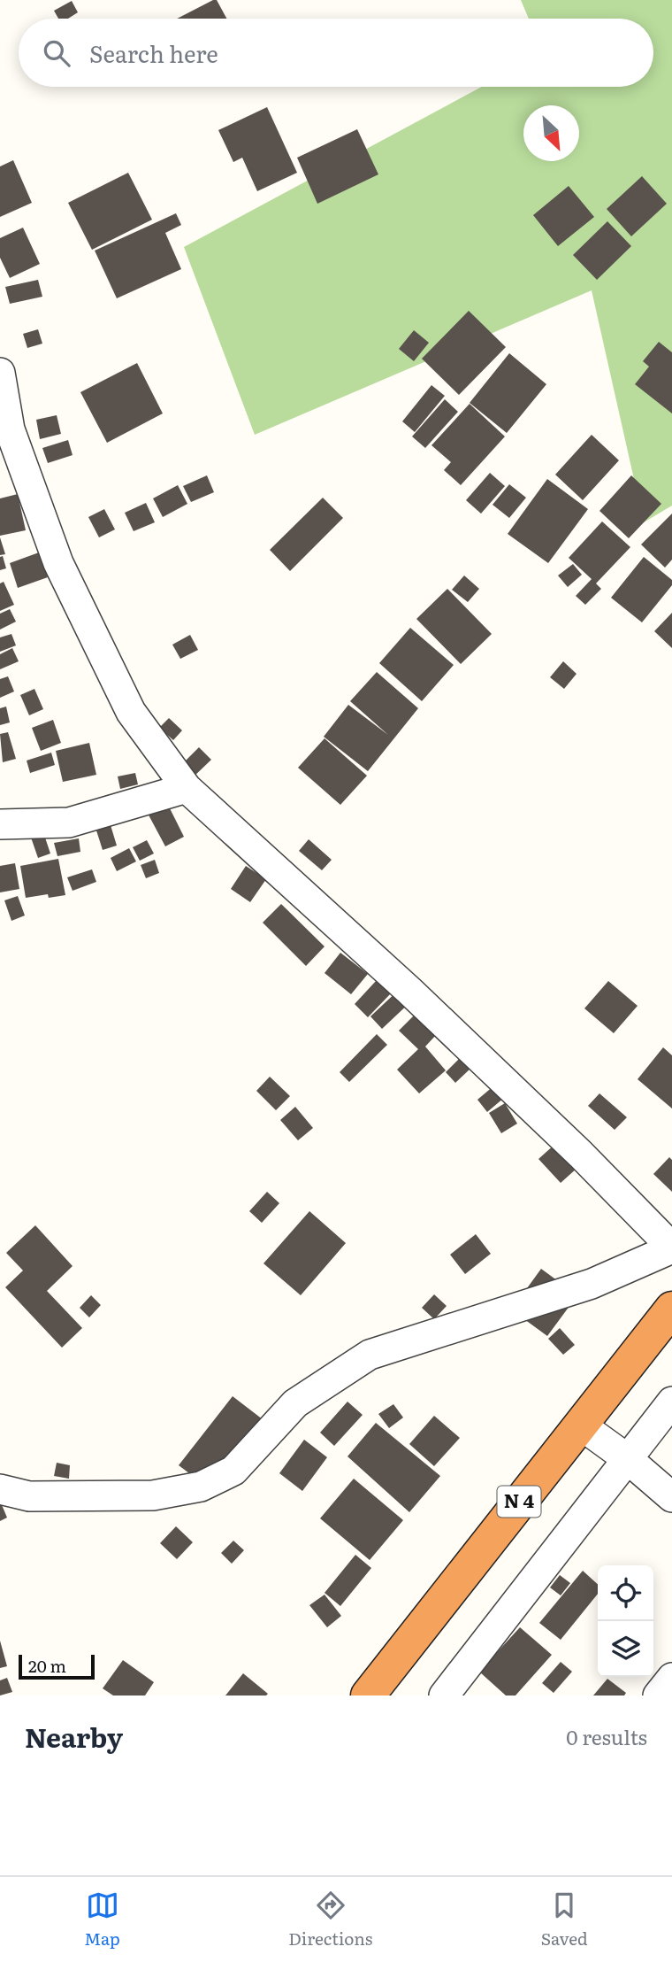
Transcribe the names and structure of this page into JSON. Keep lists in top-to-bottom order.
{
  "streets": {
    "highway": ["N 4"]
  },
  "scale_bar": "20 m",
  "north": "bottom right",
  "page": {
    "search": "Search here",
    "scale": "20 m",
    "heading": ["Nearby", "0 results"],
    "nav": ["Map", "Directions", "Saved"]
  }
}
